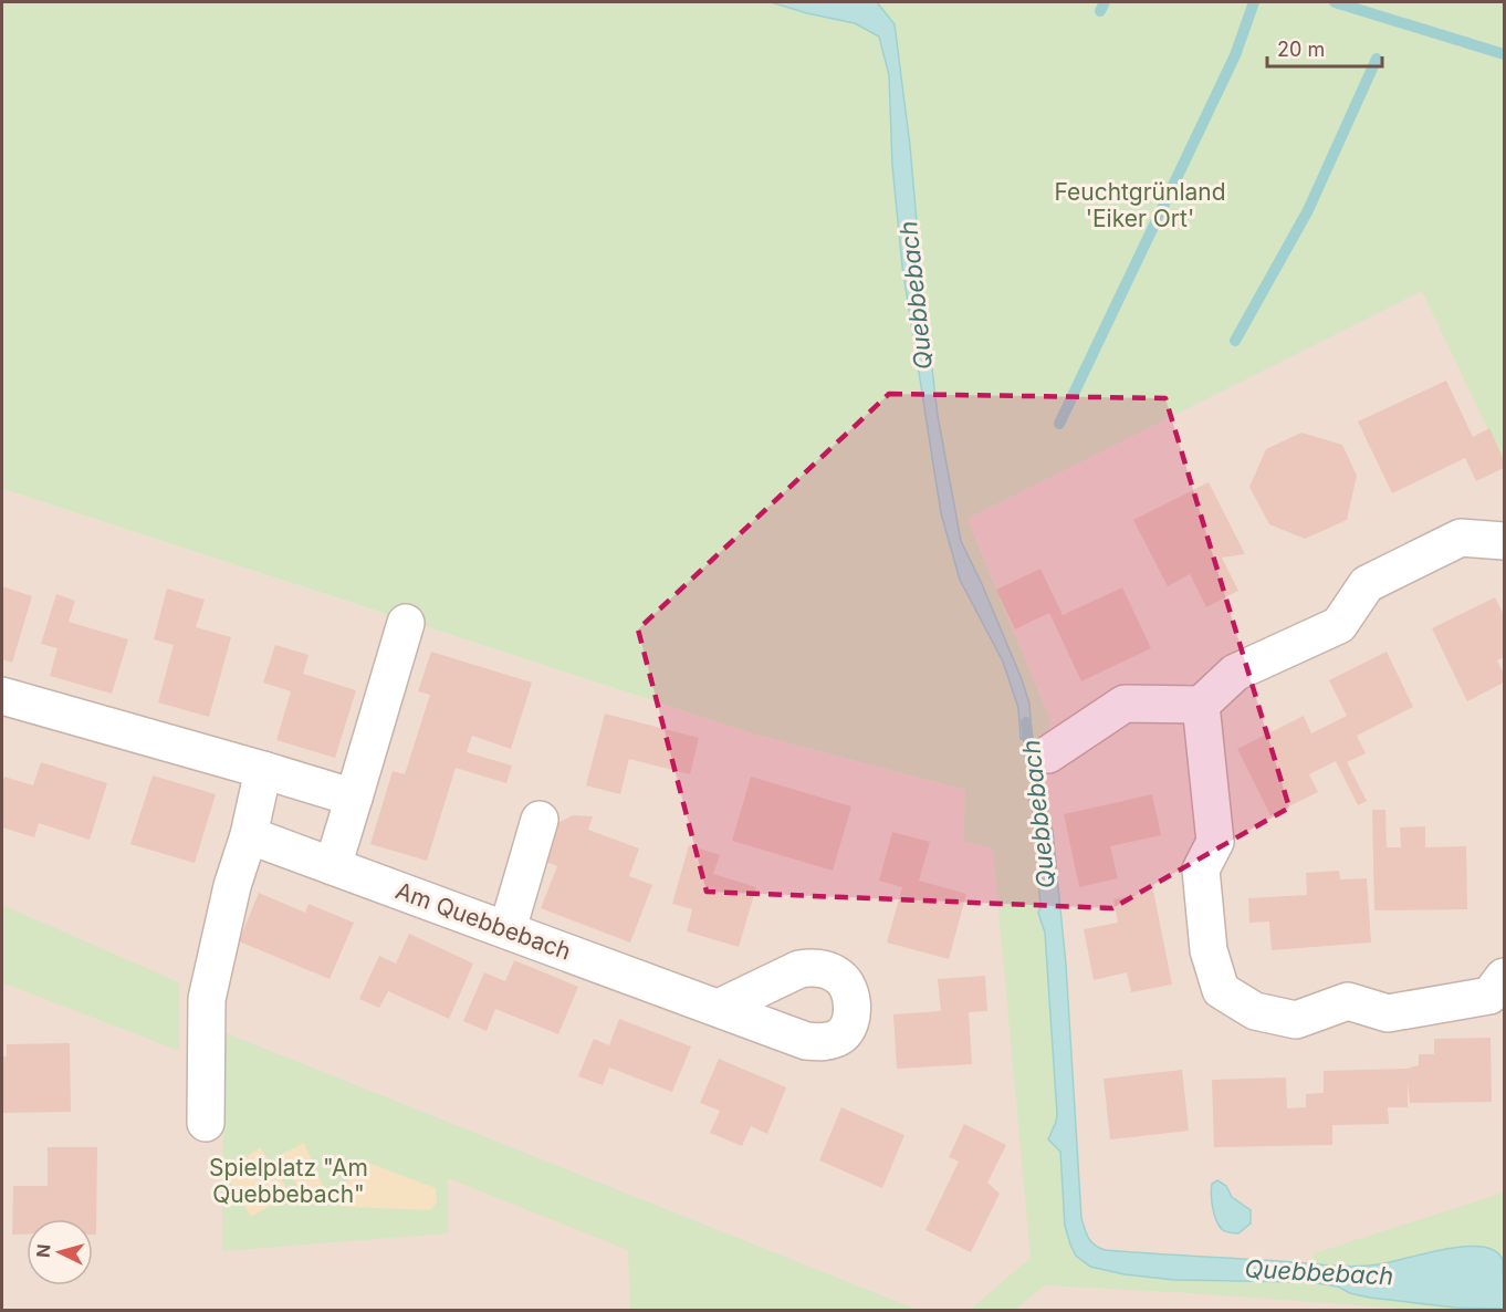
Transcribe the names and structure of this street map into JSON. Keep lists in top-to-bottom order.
{
  "streets": {
    "street": ["Am Quebbebach"]
  },
  "water": ["Quebbebach"],
  "parks": ["Feuchtgrünland 'Eiker Ort'", "Spielplatz \"Am Quebbebach\""],
  "scale_bar": "20 m",
  "north": "left"
}
